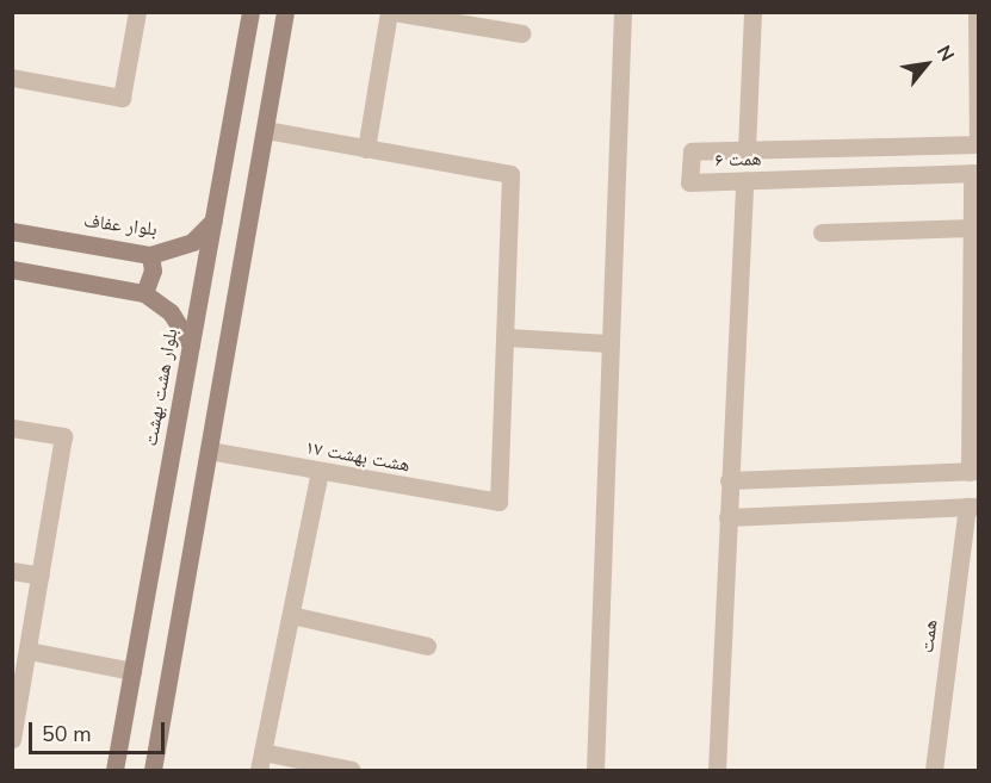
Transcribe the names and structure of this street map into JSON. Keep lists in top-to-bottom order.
{
  "streets": {
    "street": [
      "همت ۶",
      "بلوار عفاف",
      "بلوار هشت بهشت",
      "هشت بهشت ۱۷",
      "همت"
    ]
  },
  "crossings": [
    ["بلوار عفاف", "بلوار هشت بهشت"]
  ],
  "scale_bar": "50 m",
  "north": "top right"
}
